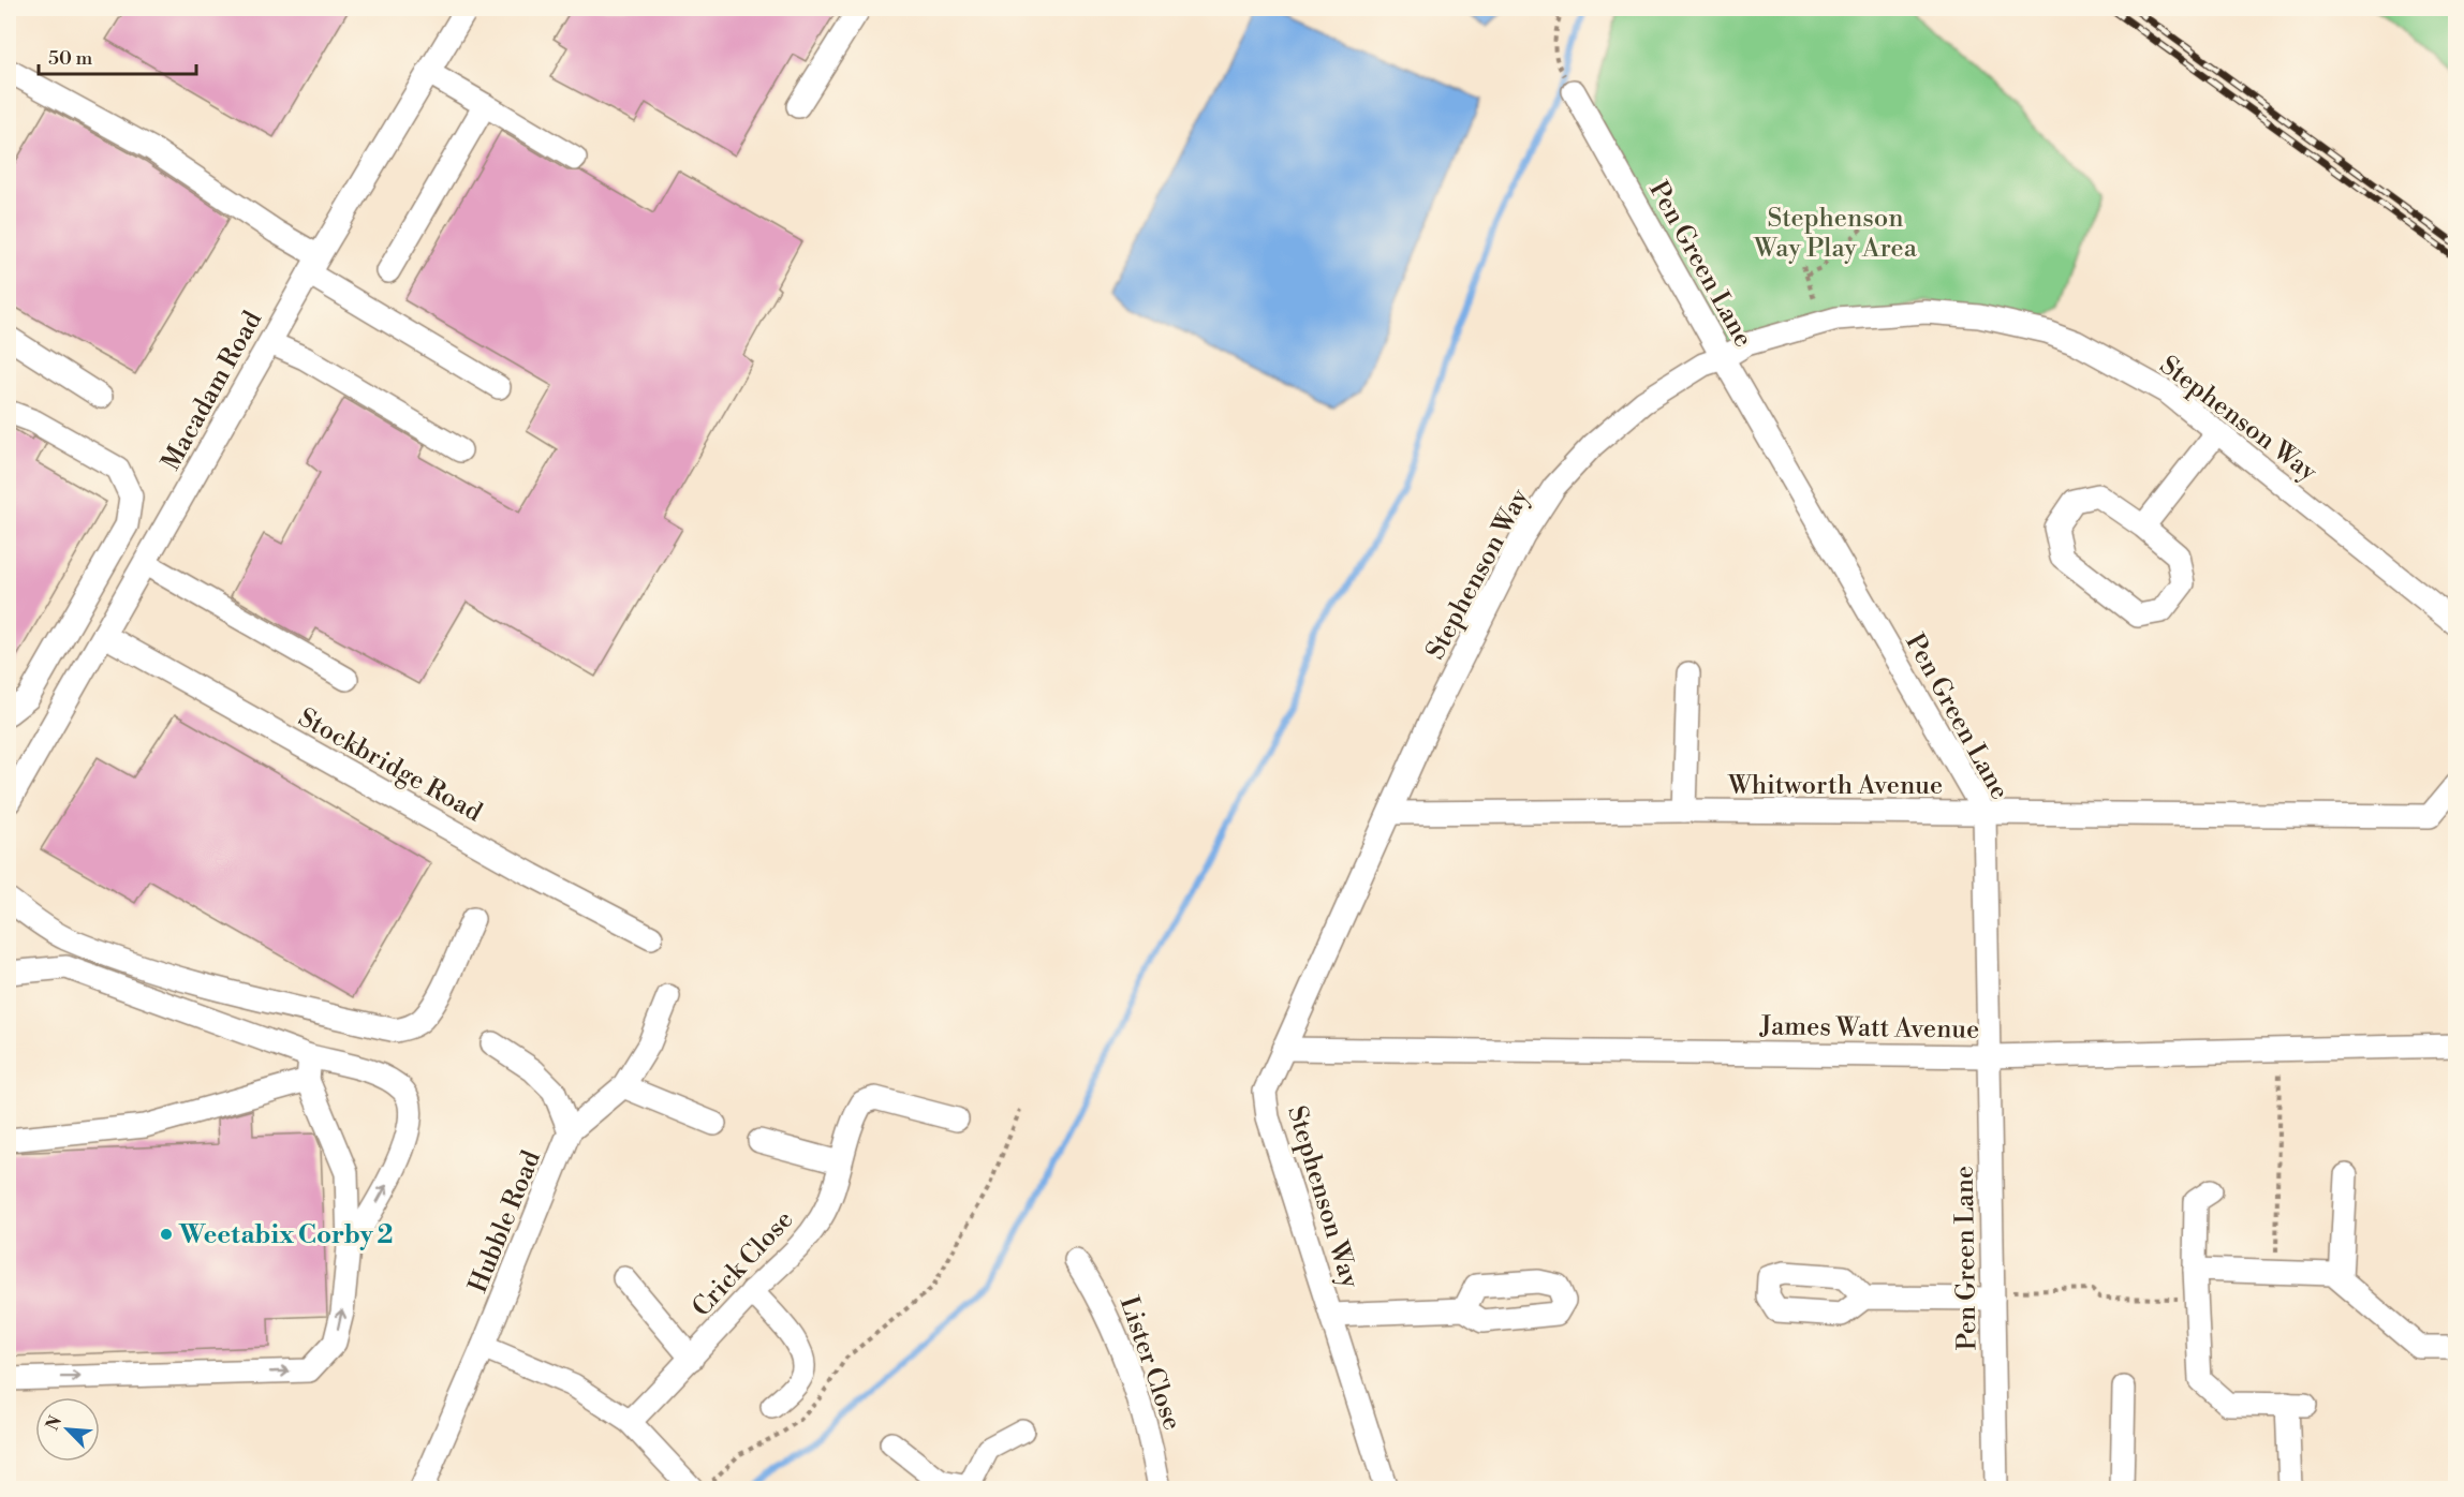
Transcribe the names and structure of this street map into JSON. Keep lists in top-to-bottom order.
{
  "streets": {
    "street": [
      "Pen Green Lane",
      "Macadam Road",
      "Stephenson Way",
      "Stockbridge Road",
      "Whitworth Avenue",
      "James Watt Avenue",
      "Hubble Road",
      "Crick Close",
      "Lister Close"
    ]
  },
  "crossings": [
    ["Pen Green Lane", "Stephenson Way"],
    ["Pen Green Lane", "Whitworth Avenue"],
    ["Pen Green Lane", "James Watt Avenue"],
    ["Macadam Road", "Stockbridge Road"],
    ["Stephenson Way", "Whitworth Avenue"],
    ["Stephenson Way", "James Watt Avenue"]
  ],
  "parks": ["Stephenson Way Play Area"],
  "places": ["Weetabix Corby 2"],
  "scale_bar": "50 m",
  "north": "top left"
}
